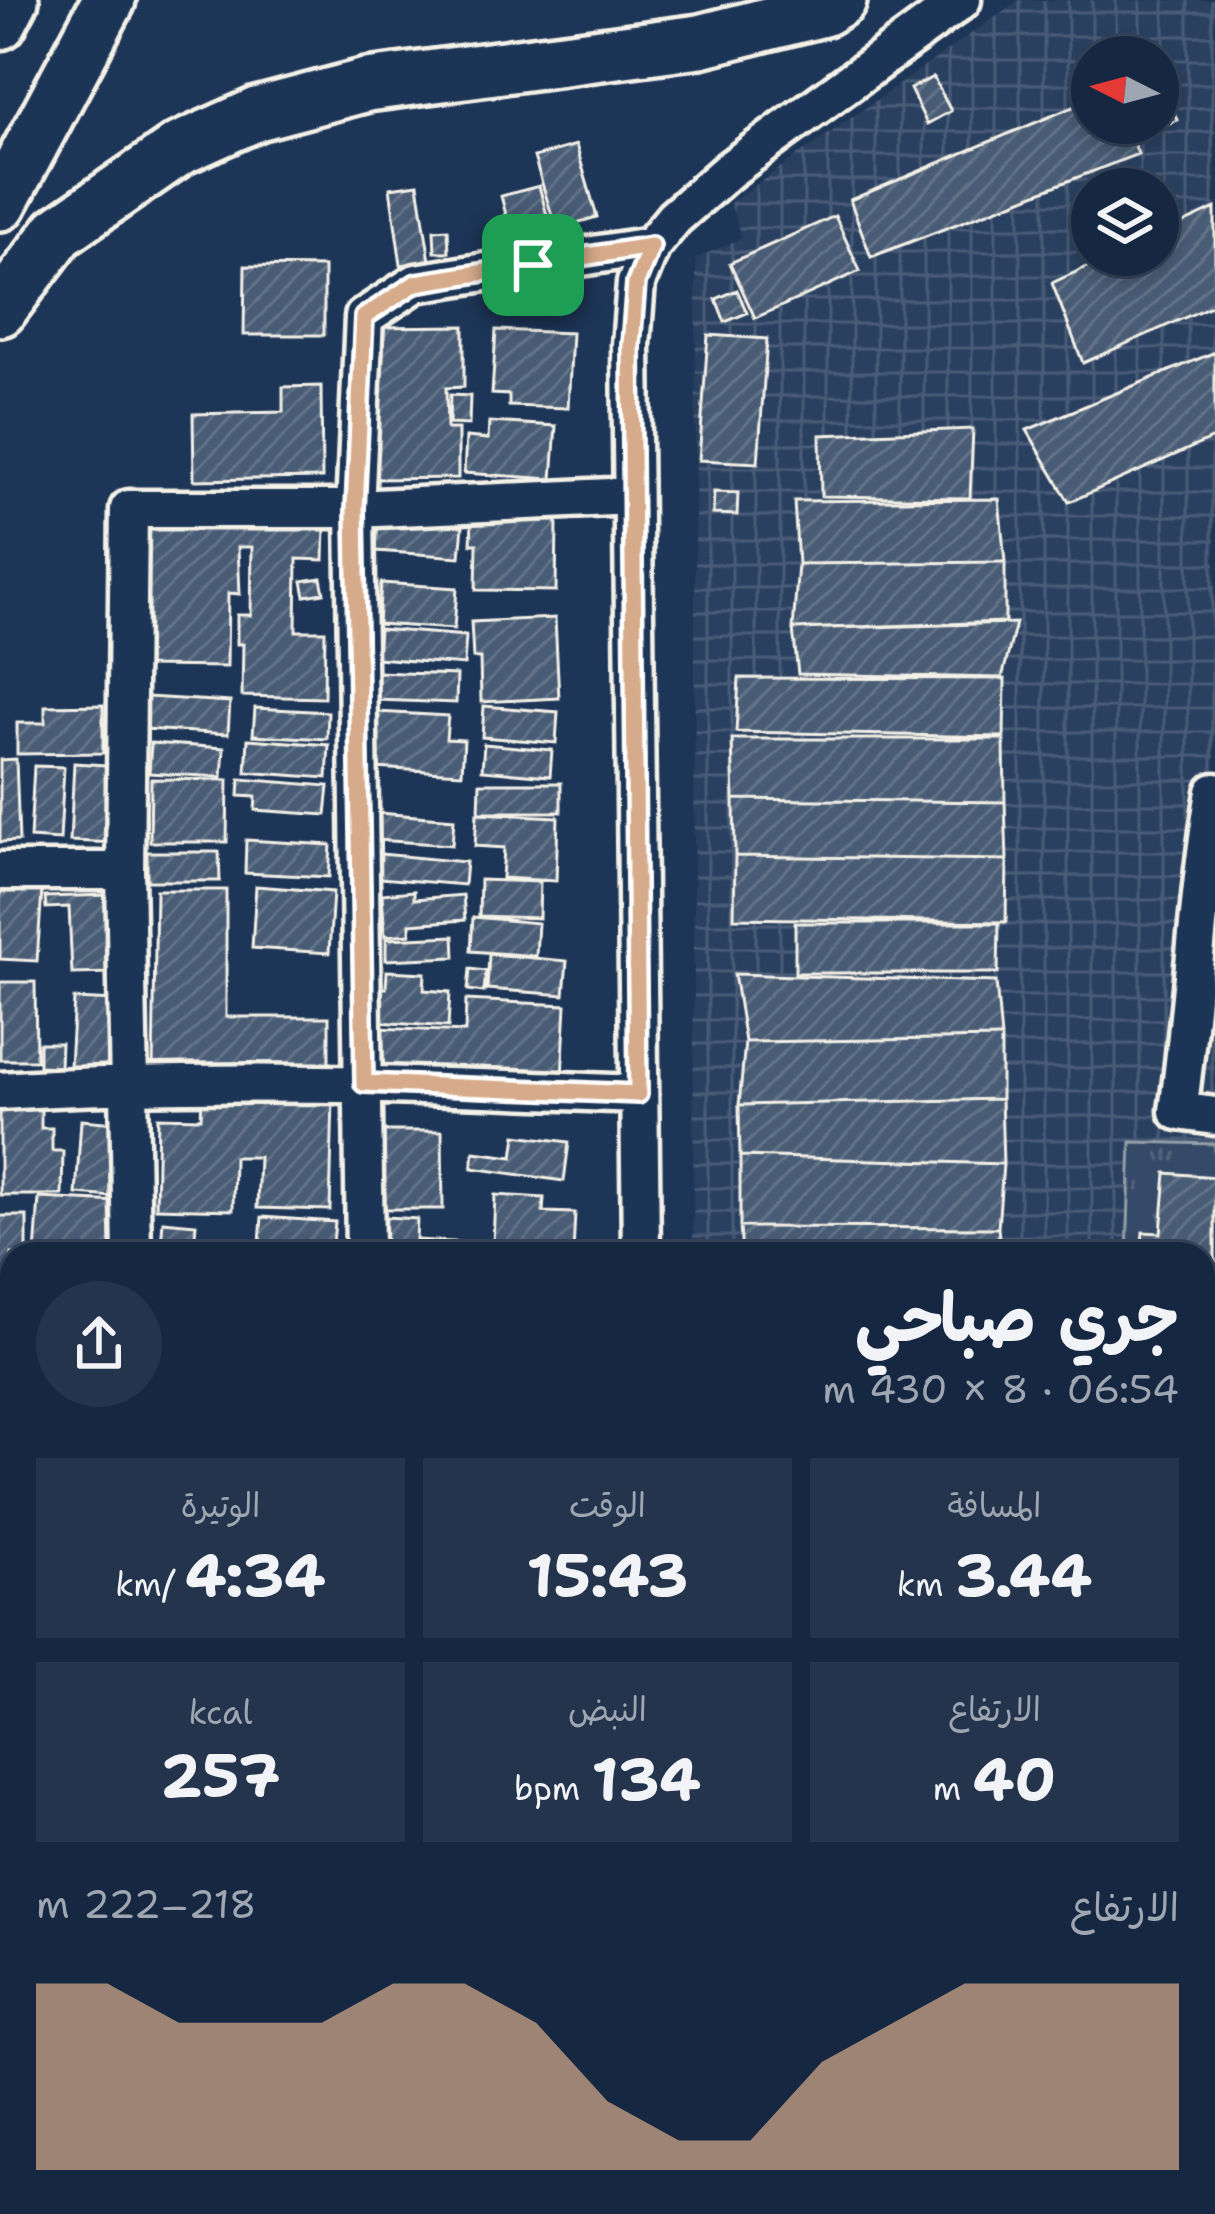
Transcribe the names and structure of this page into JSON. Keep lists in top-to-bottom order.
{
  "north": "left",
  "page": {
    "heading": ["جري صباحي", "06:54 · 8 × 430 m"],
    "stats": [
      ["المسافة", "3.44 km"],
      ["الوقت", "15:43"],
      ["الوتيرة", "4:34 /km"],
      ["الارتفاع", "40 m"],
      ["النبض", "134 bpm"],
      ["kcal", "257"]
    ],
    "chart": ["الارتفاع", "218–222 m"]
  }
}
